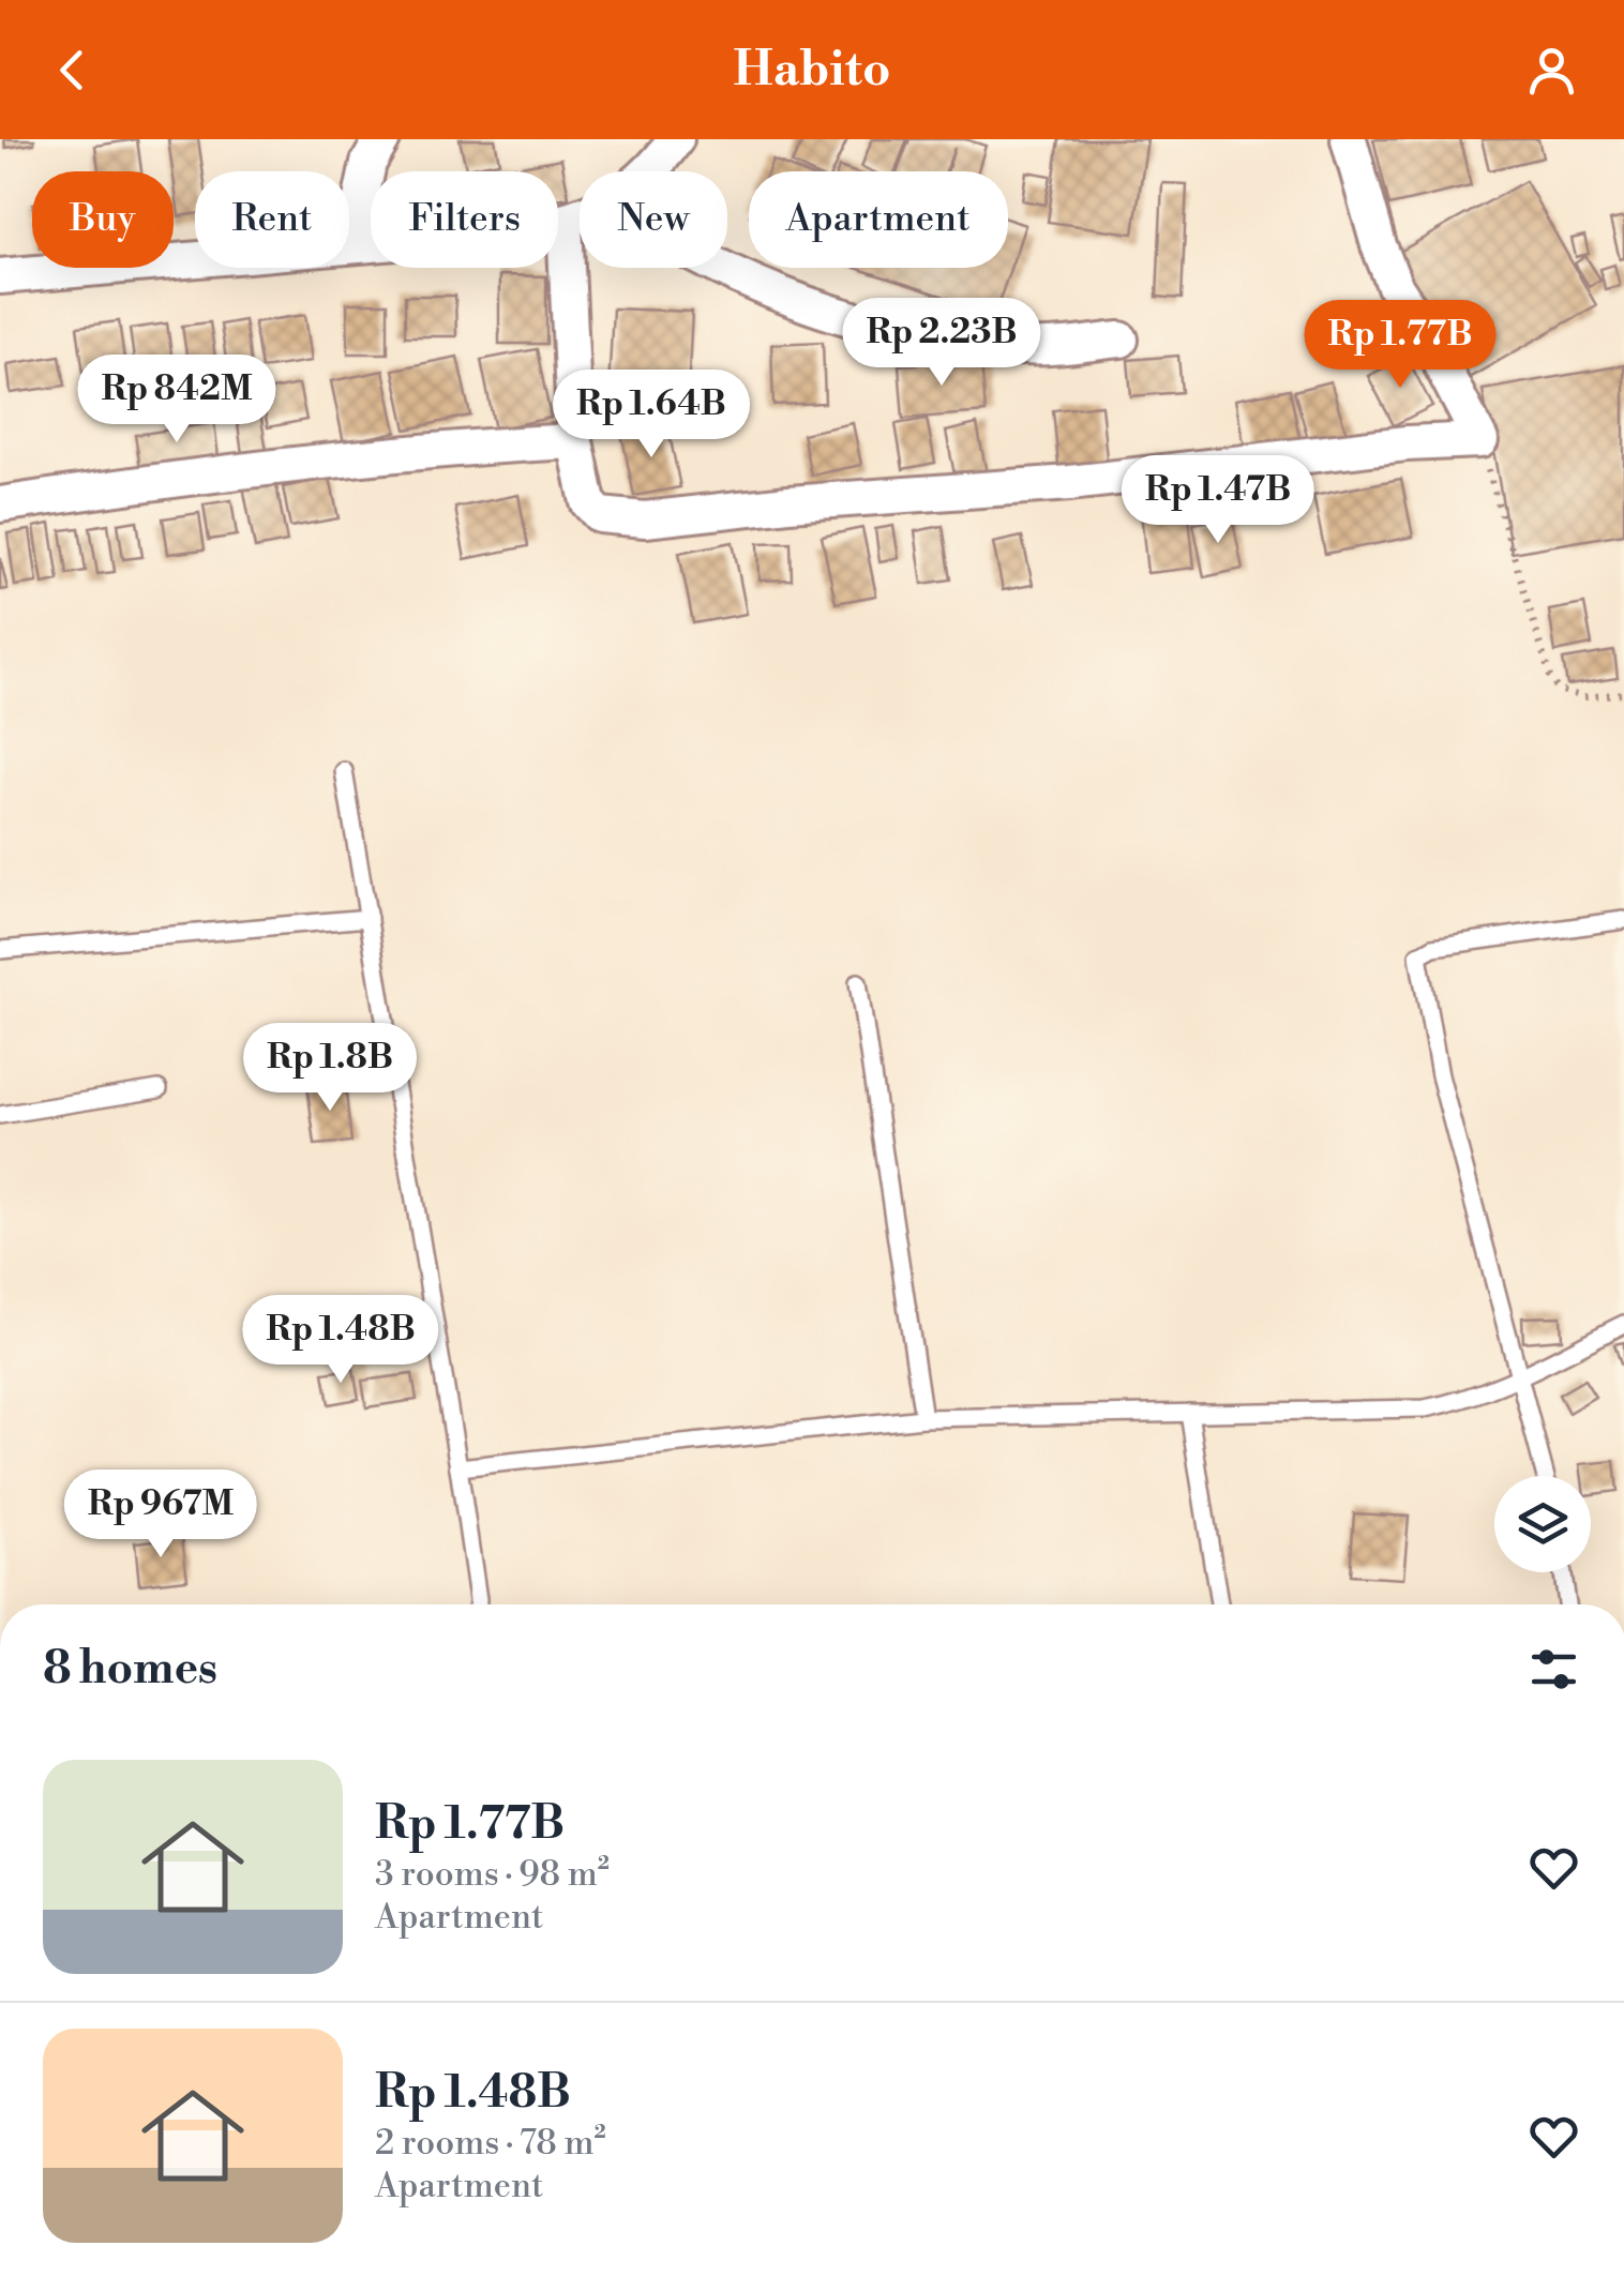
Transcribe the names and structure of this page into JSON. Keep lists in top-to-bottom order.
{
  "page": {
    "header": "Habito",
    "chip": [
      "Buy",
      "Rent",
      "Filters",
      "New",
      "Apartment"
    ],
    "price": [
      "Rp 2.23B",
      "Rp 1.77B",
      "Rp 842M",
      "Rp 1.64B",
      "Rp 1.47B",
      "Rp 1.8B",
      "Rp 1.48B",
      "Rp 967M"
    ],
    "heading": "8 homes",
    "list": [
      {
        "name": "Rp 1.77B",
        "note": "3 rooms · 98 m² · Apartment"
      },
      {
        "name": "Rp 1.48B",
        "note": "2 rooms · 78 m² · Apartment"
      }
    ]
  }
}
